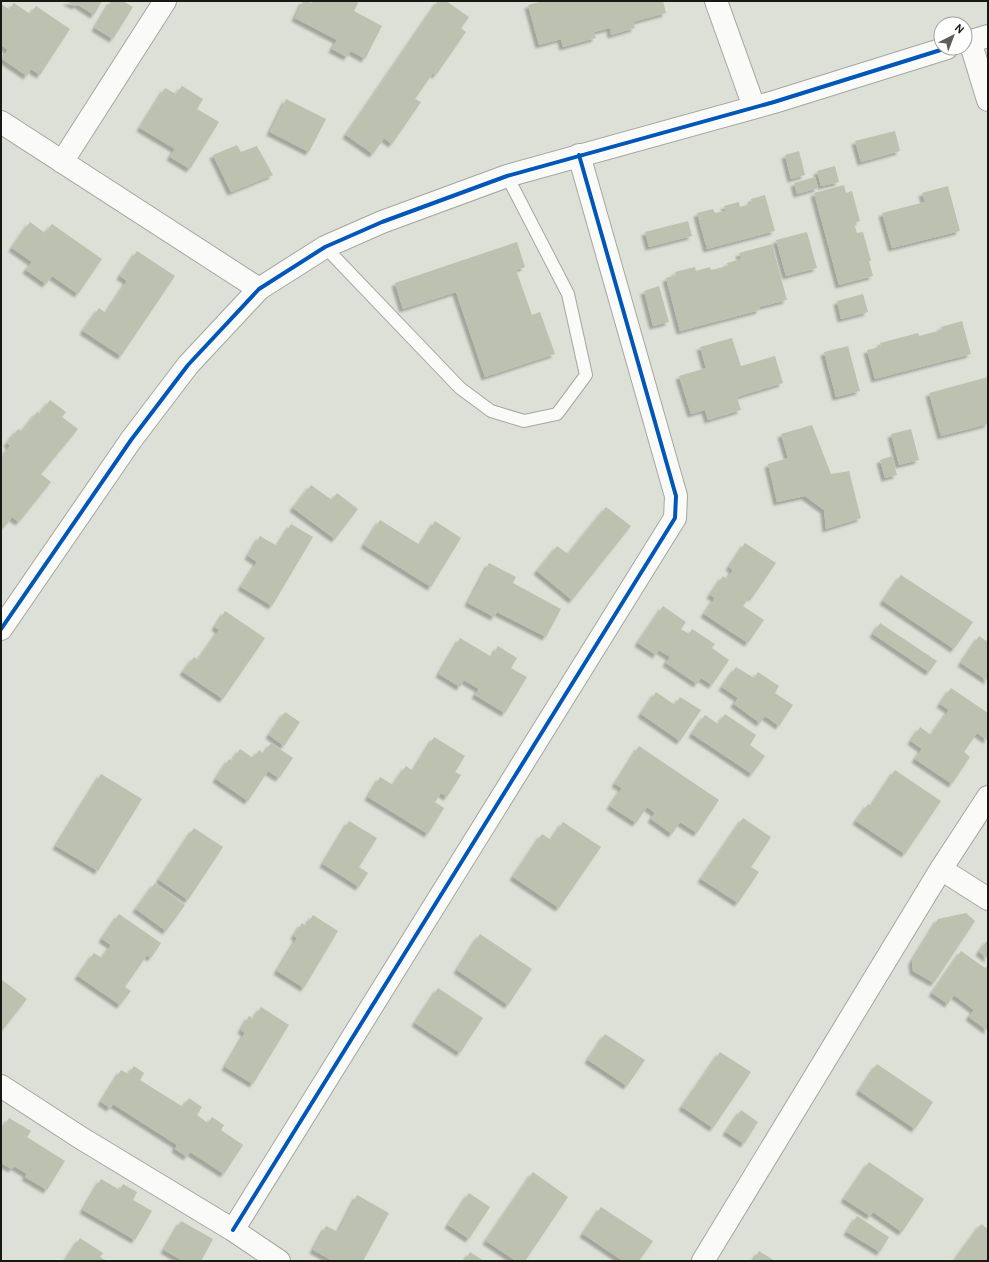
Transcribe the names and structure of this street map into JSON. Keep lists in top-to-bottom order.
{
  "north": "top right"
}
